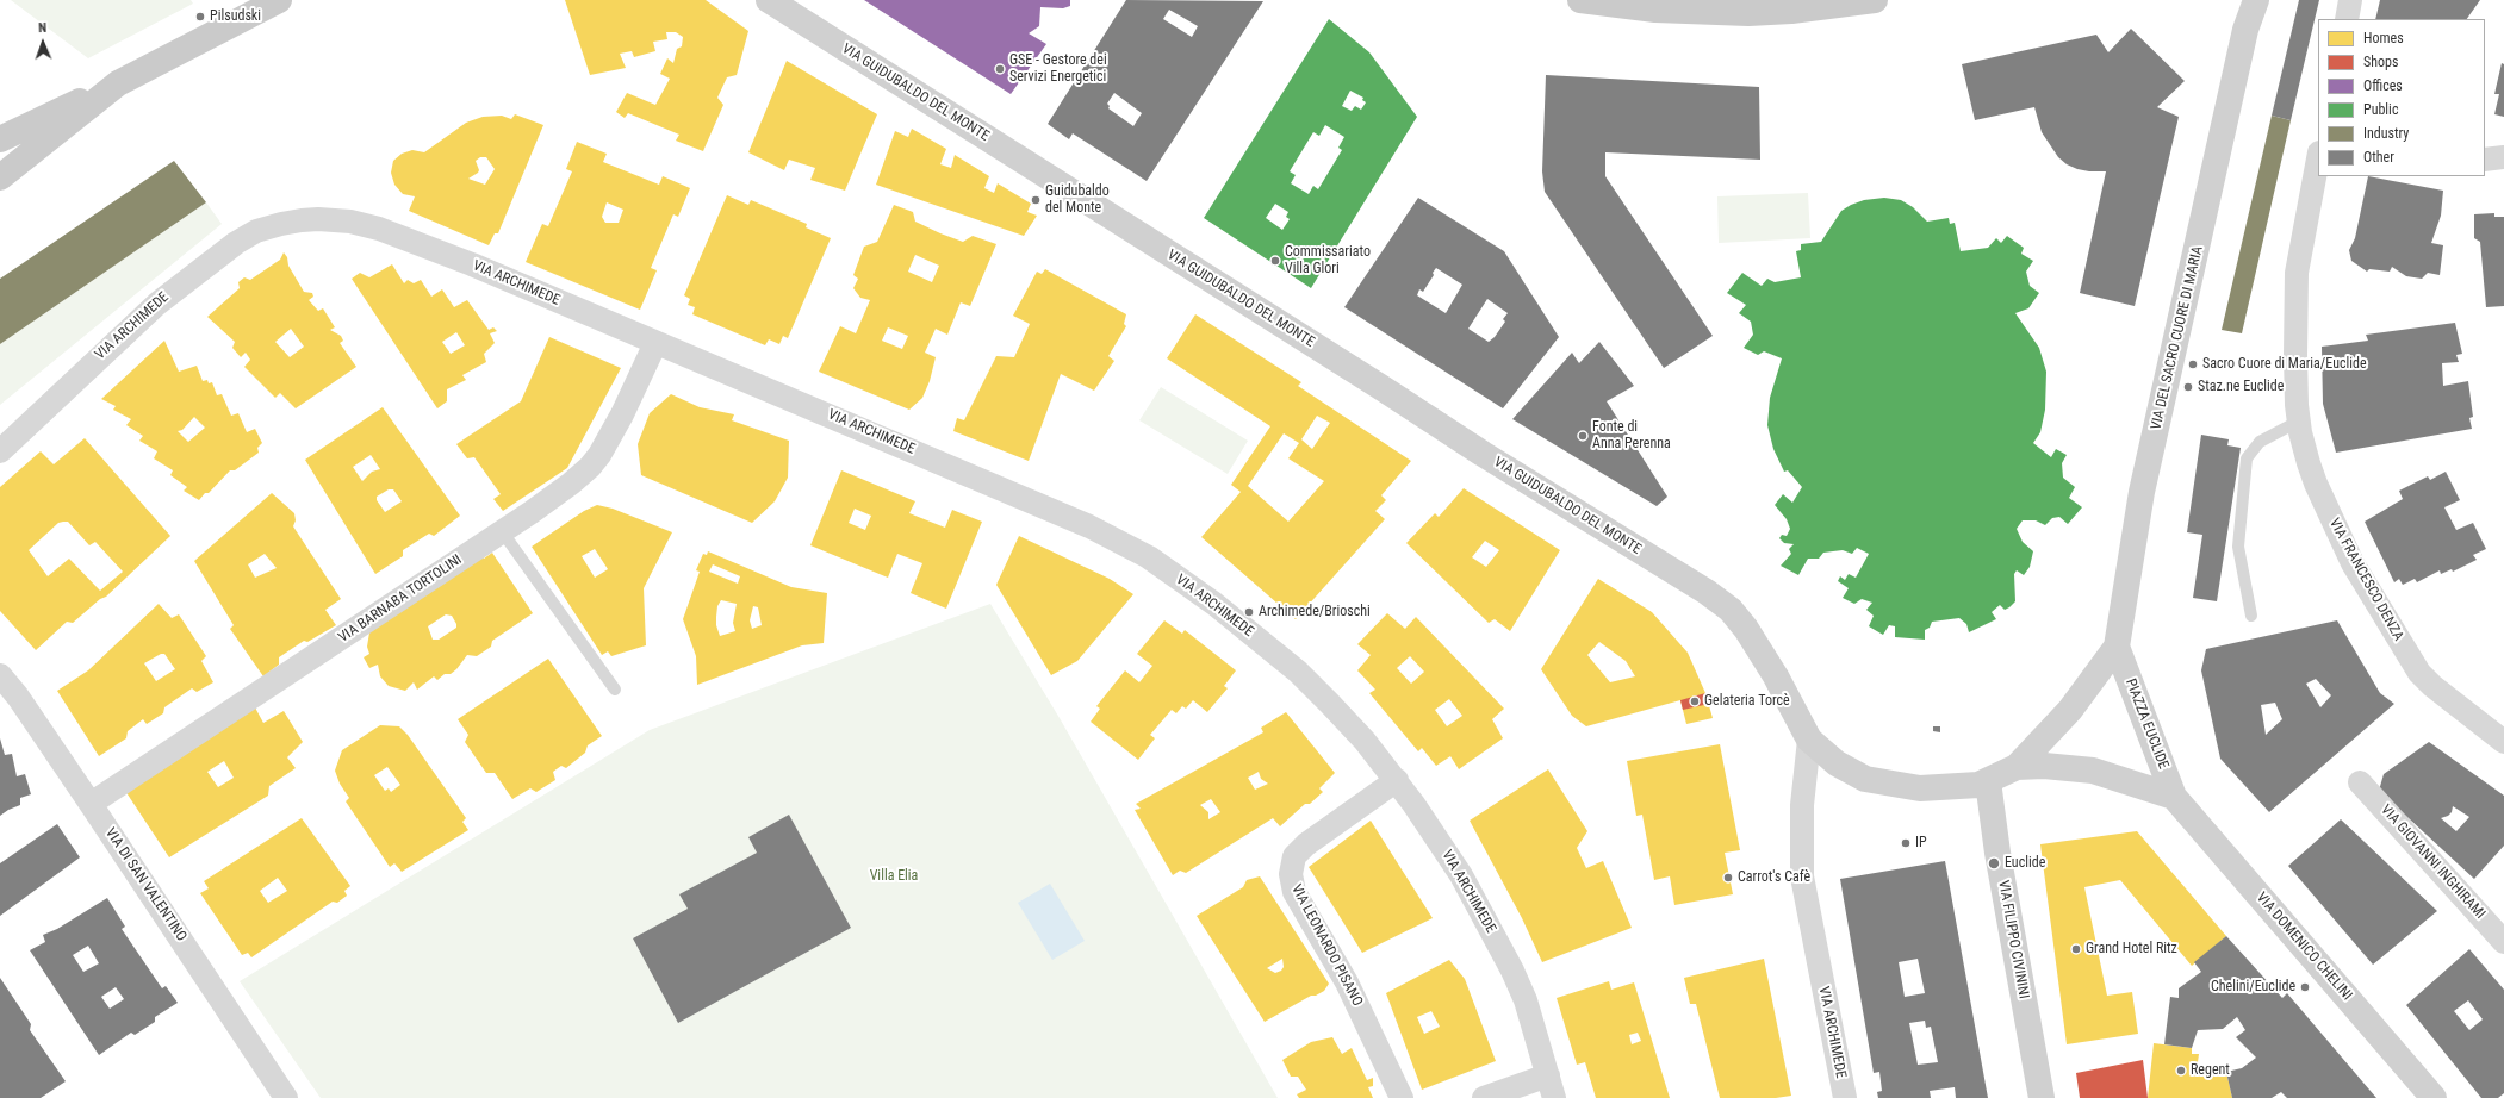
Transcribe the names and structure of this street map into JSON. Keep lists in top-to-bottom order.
{
  "streets": {
    "street": [
      "VIA GUIDUBALDO DEL MONTE",
      "VIA ARCHIMEDE",
      "VIA DEL SACRO CUORE DI MARIA",
      "VIA FRANCESCO DENZA",
      "VIA BARNABA TORTOLINI",
      "PIAZZA EUCLIDE",
      "VIA GIOVANNI INGHIRAMI",
      "VIA DI SAN VALENTINO",
      "VIA FILIPPO CIVININI",
      "VIA LEONARDO PISANO",
      "VIA DOMENICO CHELINI"
    ]
  },
  "crossings": [
    ["VIA GUIDUBALDO DEL MONTE", "PIAZZA EUCLIDE"],
    ["VIA ARCHIMEDE", "VIA BARNABA TORTOLINI"],
    ["VIA ARCHIMEDE", "PIAZZA EUCLIDE"],
    ["VIA ARCHIMEDE", "VIA LEONARDO PISANO"],
    ["VIA DEL SACRO CUORE DI MARIA", "PIAZZA EUCLIDE"],
    ["VIA BARNABA TORTOLINI", "VIA DI SAN VALENTINO"],
    ["PIAZZA EUCLIDE", "VIA FILIPPO CIVININI"],
    ["PIAZZA EUCLIDE", "VIA DOMENICO CHELINI"]
  ],
  "parks": ["Villa Elia"],
  "places": [
    "Pilsudski",
    "GSE - Gestore dei Servizi Energetici",
    "Guidubaldo del Monte",
    "Commissariato Villa Glori",
    "Sacro Cuore di Maria/Euclide",
    "Staz.ne Euclide",
    "Fonte di Anna Perenna",
    "Archimede/Brioschi",
    "Gelateria Torcè",
    "IP",
    "Euclide",
    "Carrot's Cafè",
    "Grand Hotel Ritz",
    "Chelini/Euclide",
    "Regent"
  ],
  "legend": [
    "Homes",
    "Shops",
    "Offices",
    "Public",
    "Industry",
    "Other"
  ],
  "north": "top"
}
